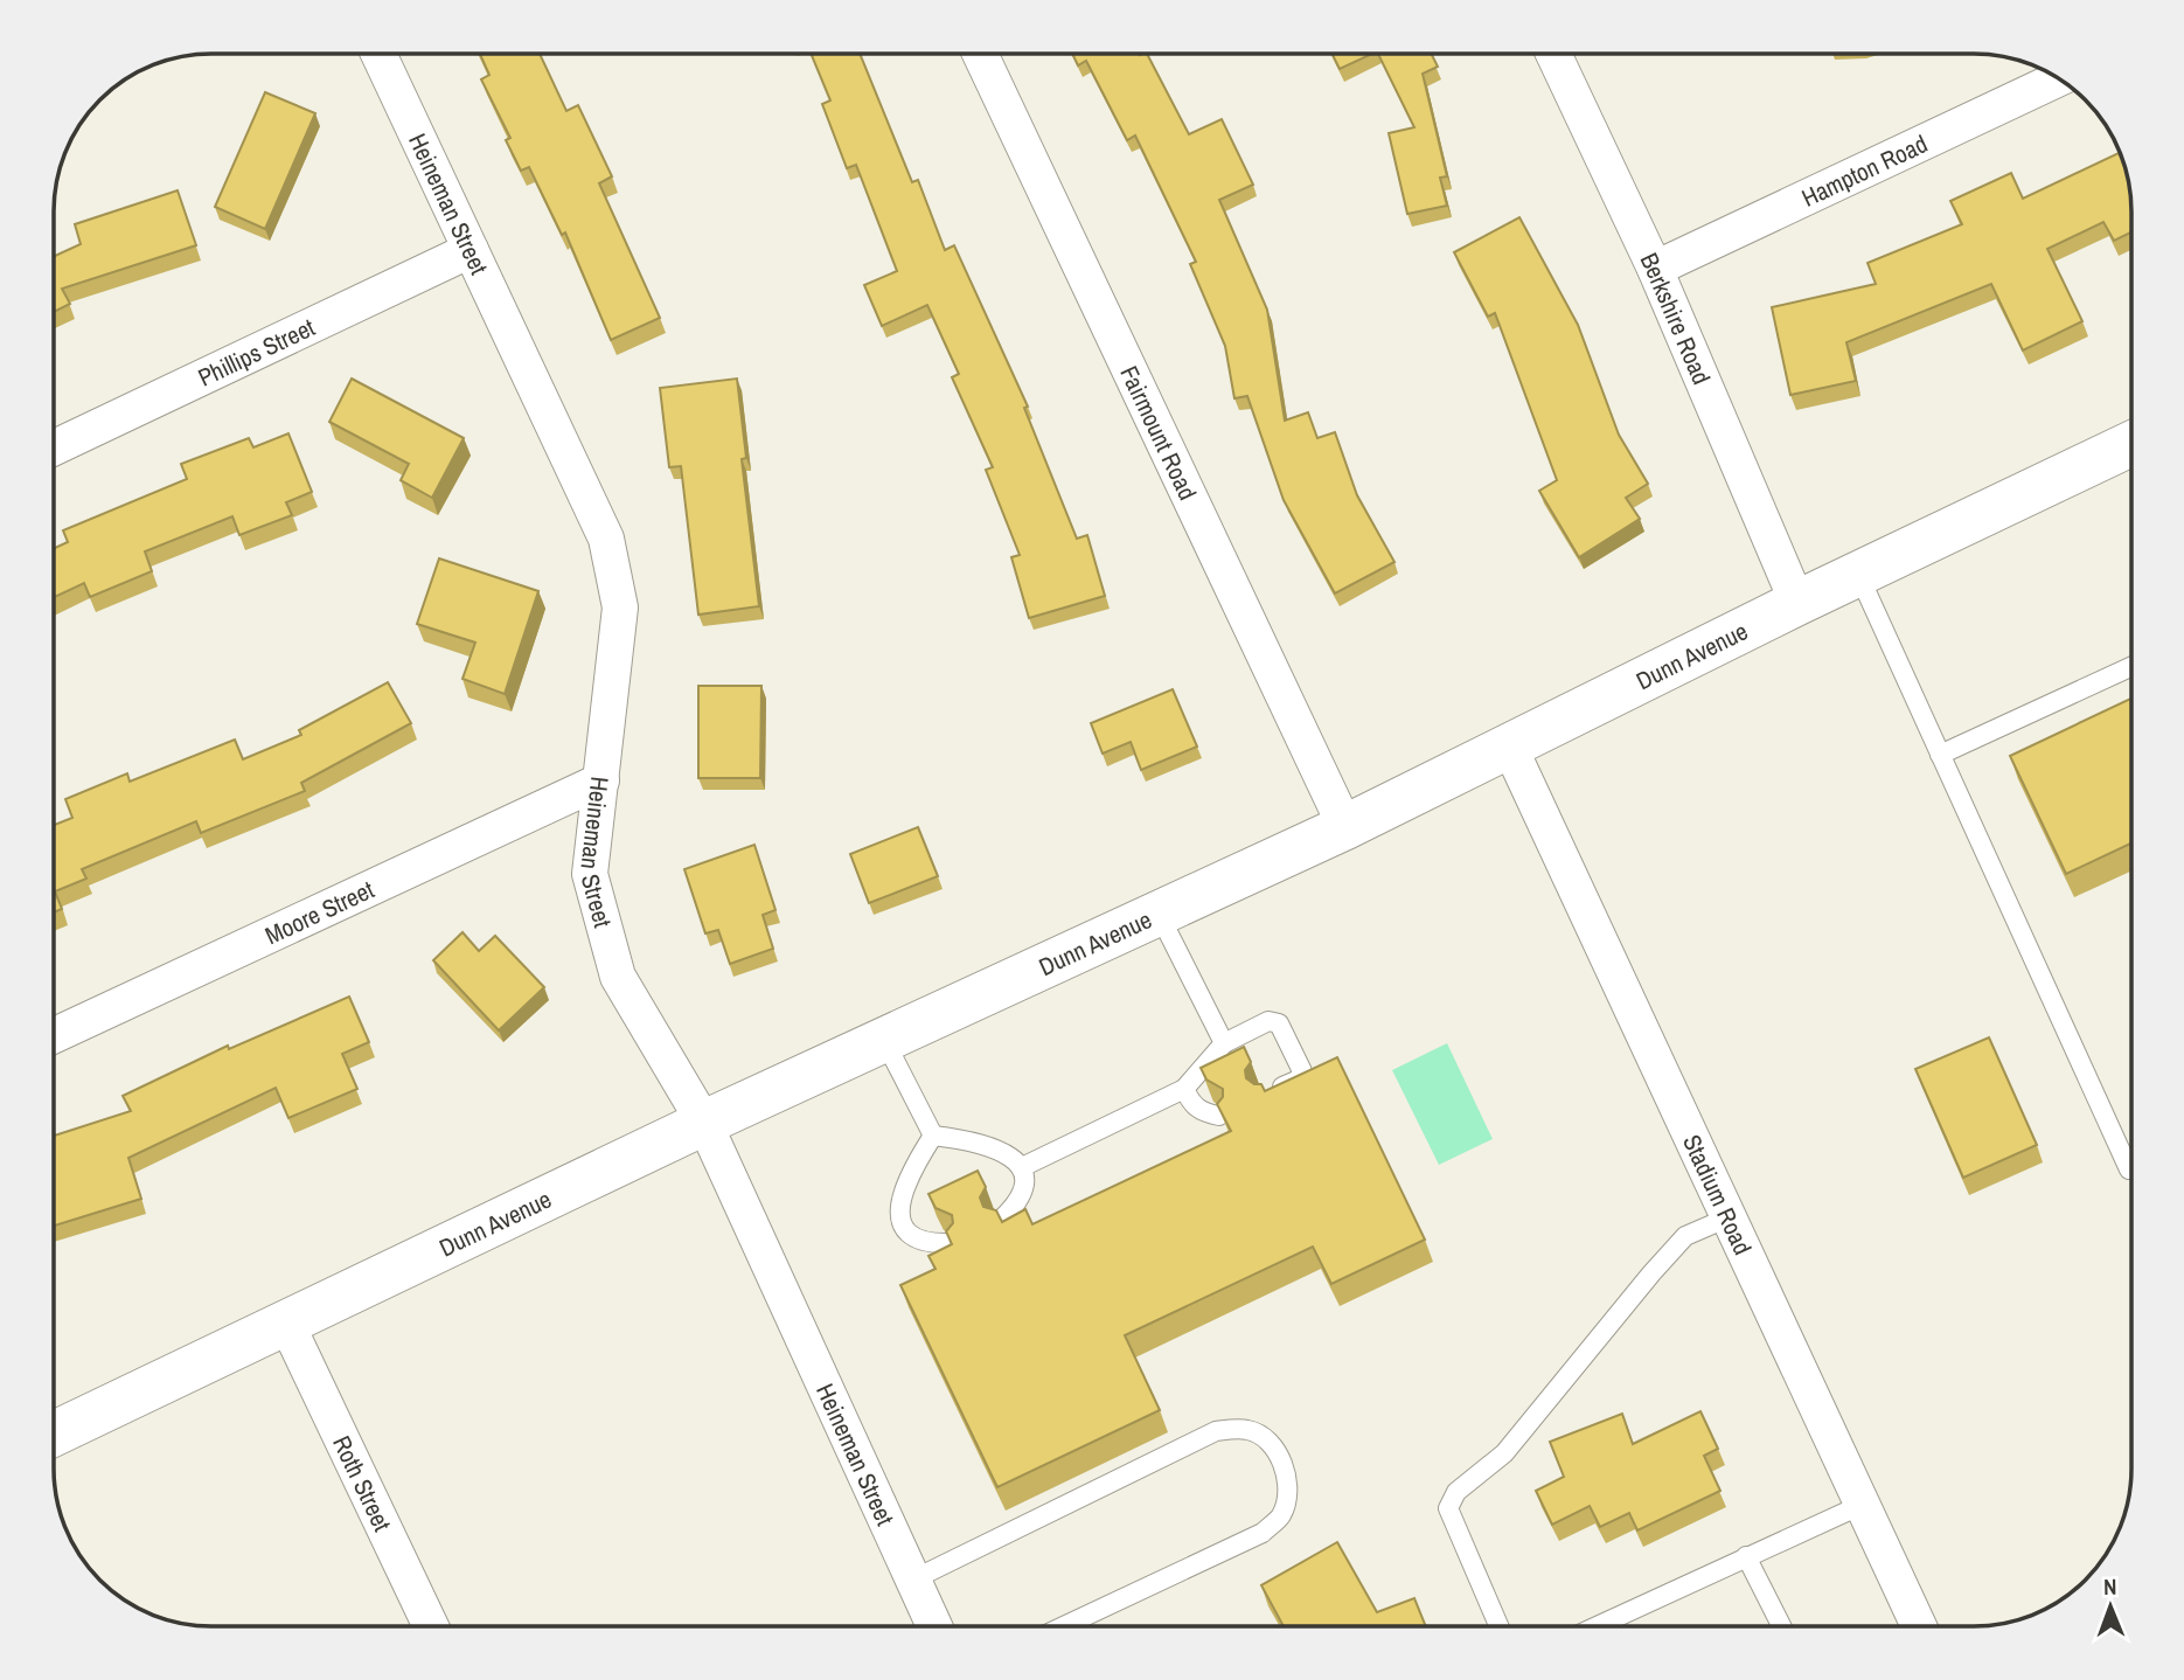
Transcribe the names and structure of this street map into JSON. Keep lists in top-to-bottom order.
{
  "streets": {
    "main road": ["Dunn Avenue"],
    "street": [
      "Hampton Road",
      "Heineman Street",
      "Berkshire Road",
      "Phillips Street",
      "Fairmount Road",
      "Moore Street",
      "Stadium Road",
      "Roth Street"
    ]
  },
  "crossings": [
    ["Hampton Road", "Berkshire Road"],
    ["Heineman Street", "Phillips Street"],
    ["Heineman Street", "Dunn Avenue"],
    ["Heineman Street", "Moore Street"],
    ["Berkshire Road", "Dunn Avenue"],
    ["Fairmount Road", "Dunn Avenue"],
    ["Dunn Avenue", "Stadium Road"],
    ["Dunn Avenue", "Roth Street"]
  ],
  "north": "top"
}
